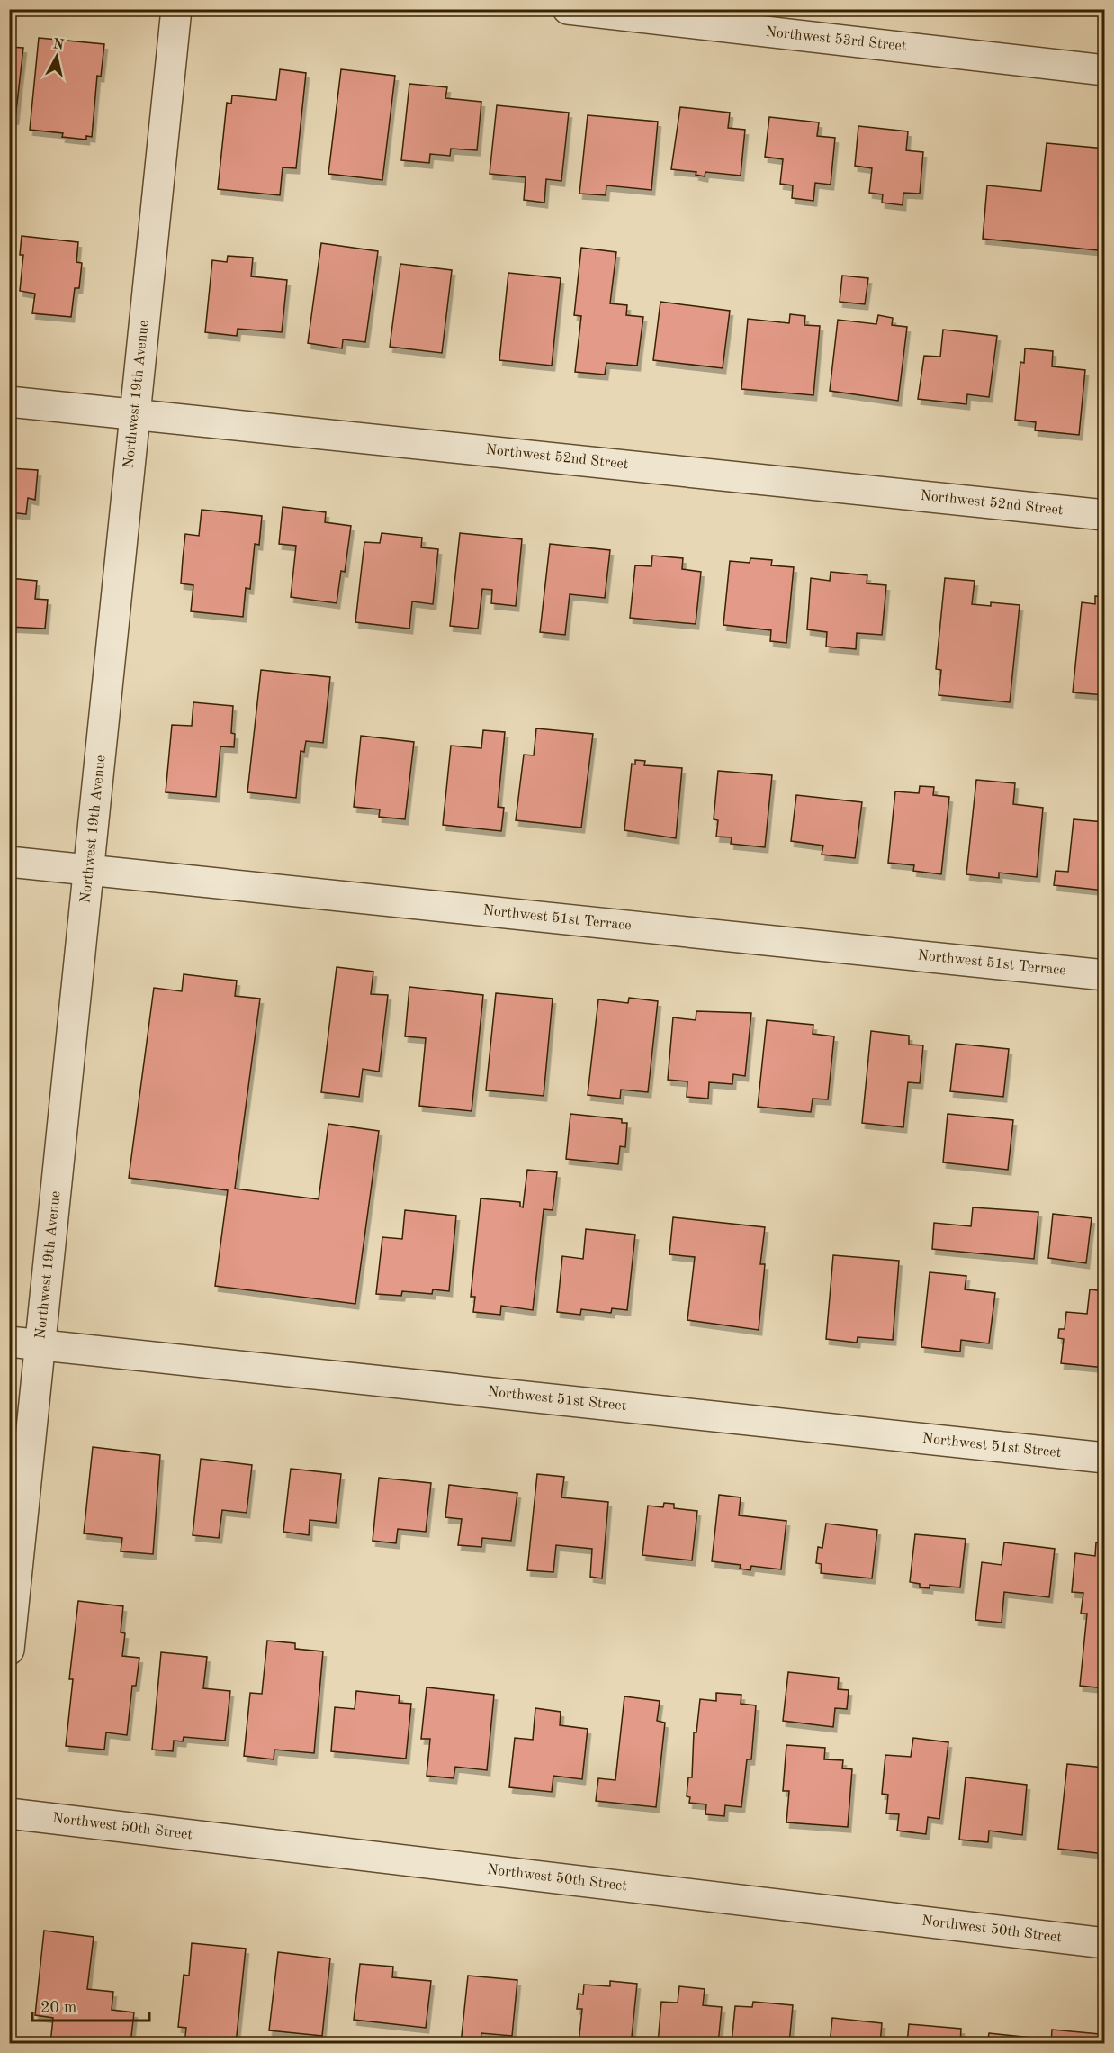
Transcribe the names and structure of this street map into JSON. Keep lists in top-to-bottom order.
{
  "streets": {
    "street": [
      "Northwest 53rd Street",
      "Northwest 19th Avenue",
      "Northwest 52nd Street",
      "Northwest 51st Terrace",
      "Northwest 51st Street",
      "Northwest 50th Street"
    ]
  },
  "crossings": [
    ["Northwest 19th Avenue", "Northwest 52nd Street"],
    ["Northwest 19th Avenue", "Northwest 51st Terrace"],
    ["Northwest 19th Avenue", "Northwest 51st Street"]
  ],
  "scale_bar": "20 m",
  "north": "top"
}
